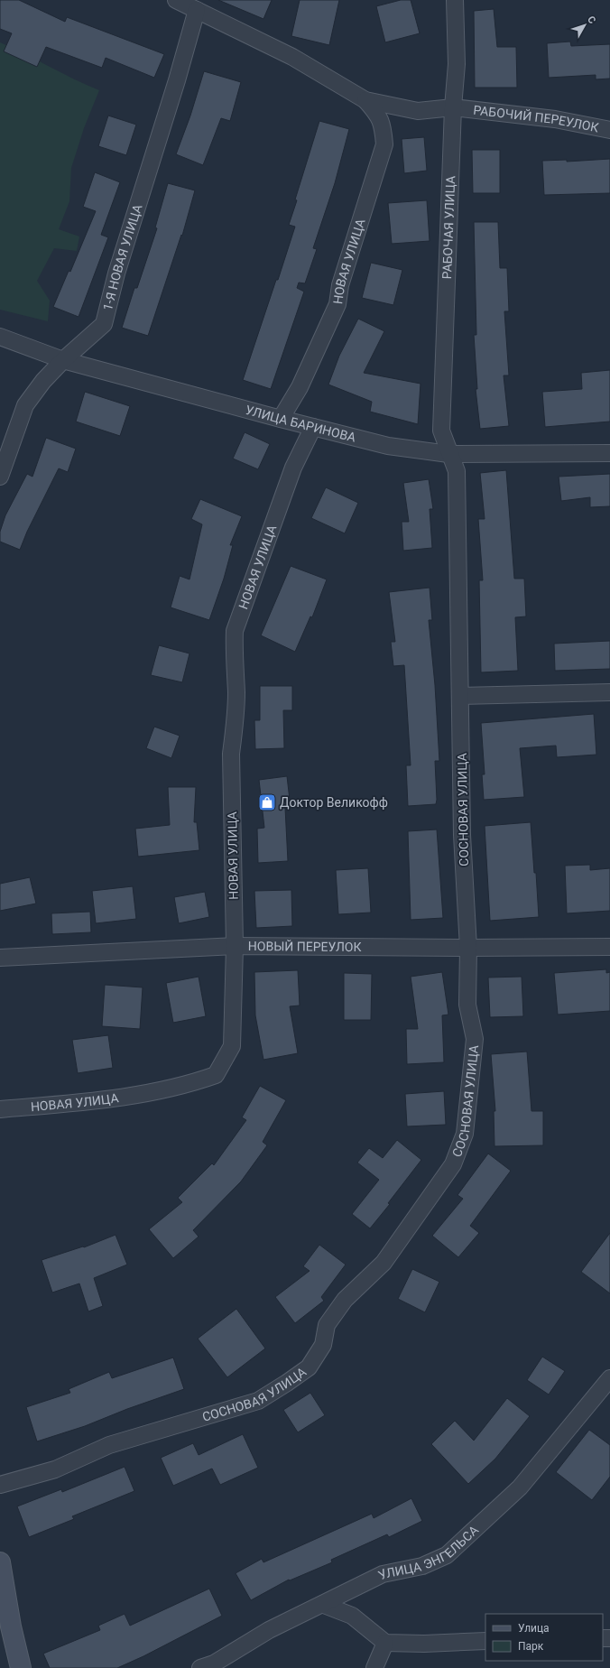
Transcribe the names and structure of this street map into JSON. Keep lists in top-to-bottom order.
{
  "streets": {
    "street": [
      "РАБОЧИЙ ПЕРЕУЛОК",
      "РАБОЧАЯ УЛИЦА",
      "1-Я НОВАЯ УЛИЦА",
      "НОВАЯ УЛИЦА",
      "УЛИЦА БАРИНОВА",
      "СОСНОВАЯ УЛИЦА",
      "НОВЫЙ ПЕРЕУЛОК",
      "УЛИЦА ЭНГЕЛЬСА"
    ]
  },
  "crossings": [
    ["РАБОЧИЙ ПЕРЕУЛОК", "РАБОЧАЯ УЛИЦА"],
    ["РАБОЧИЙ ПЕРЕУЛОК", "НОВАЯ УЛИЦА"],
    ["РАБОЧАЯ УЛИЦА", "УЛИЦА БАРИНОВА"],
    ["РАБОЧАЯ УЛИЦА", "СОСНОВАЯ УЛИЦА"],
    ["1-Я НОВАЯ УЛИЦА", "УЛИЦА БАРИНОВА"],
    ["НОВАЯ УЛИЦА", "УЛИЦА БАРИНОВА"],
    ["НОВАЯ УЛИЦА", "НОВЫЙ ПЕРЕУЛОК"],
    ["УЛИЦА БАРИНОВА", "СОСНОВАЯ УЛИЦА"],
    ["СОСНОВАЯ УЛИЦА", "НОВЫЙ ПЕРЕУЛОК"]
  ],
  "places": {
    "shop": ["Доктор Великофф"]
  },
  "legend": ["Улица", "Парк"],
  "north": "top right"
}
